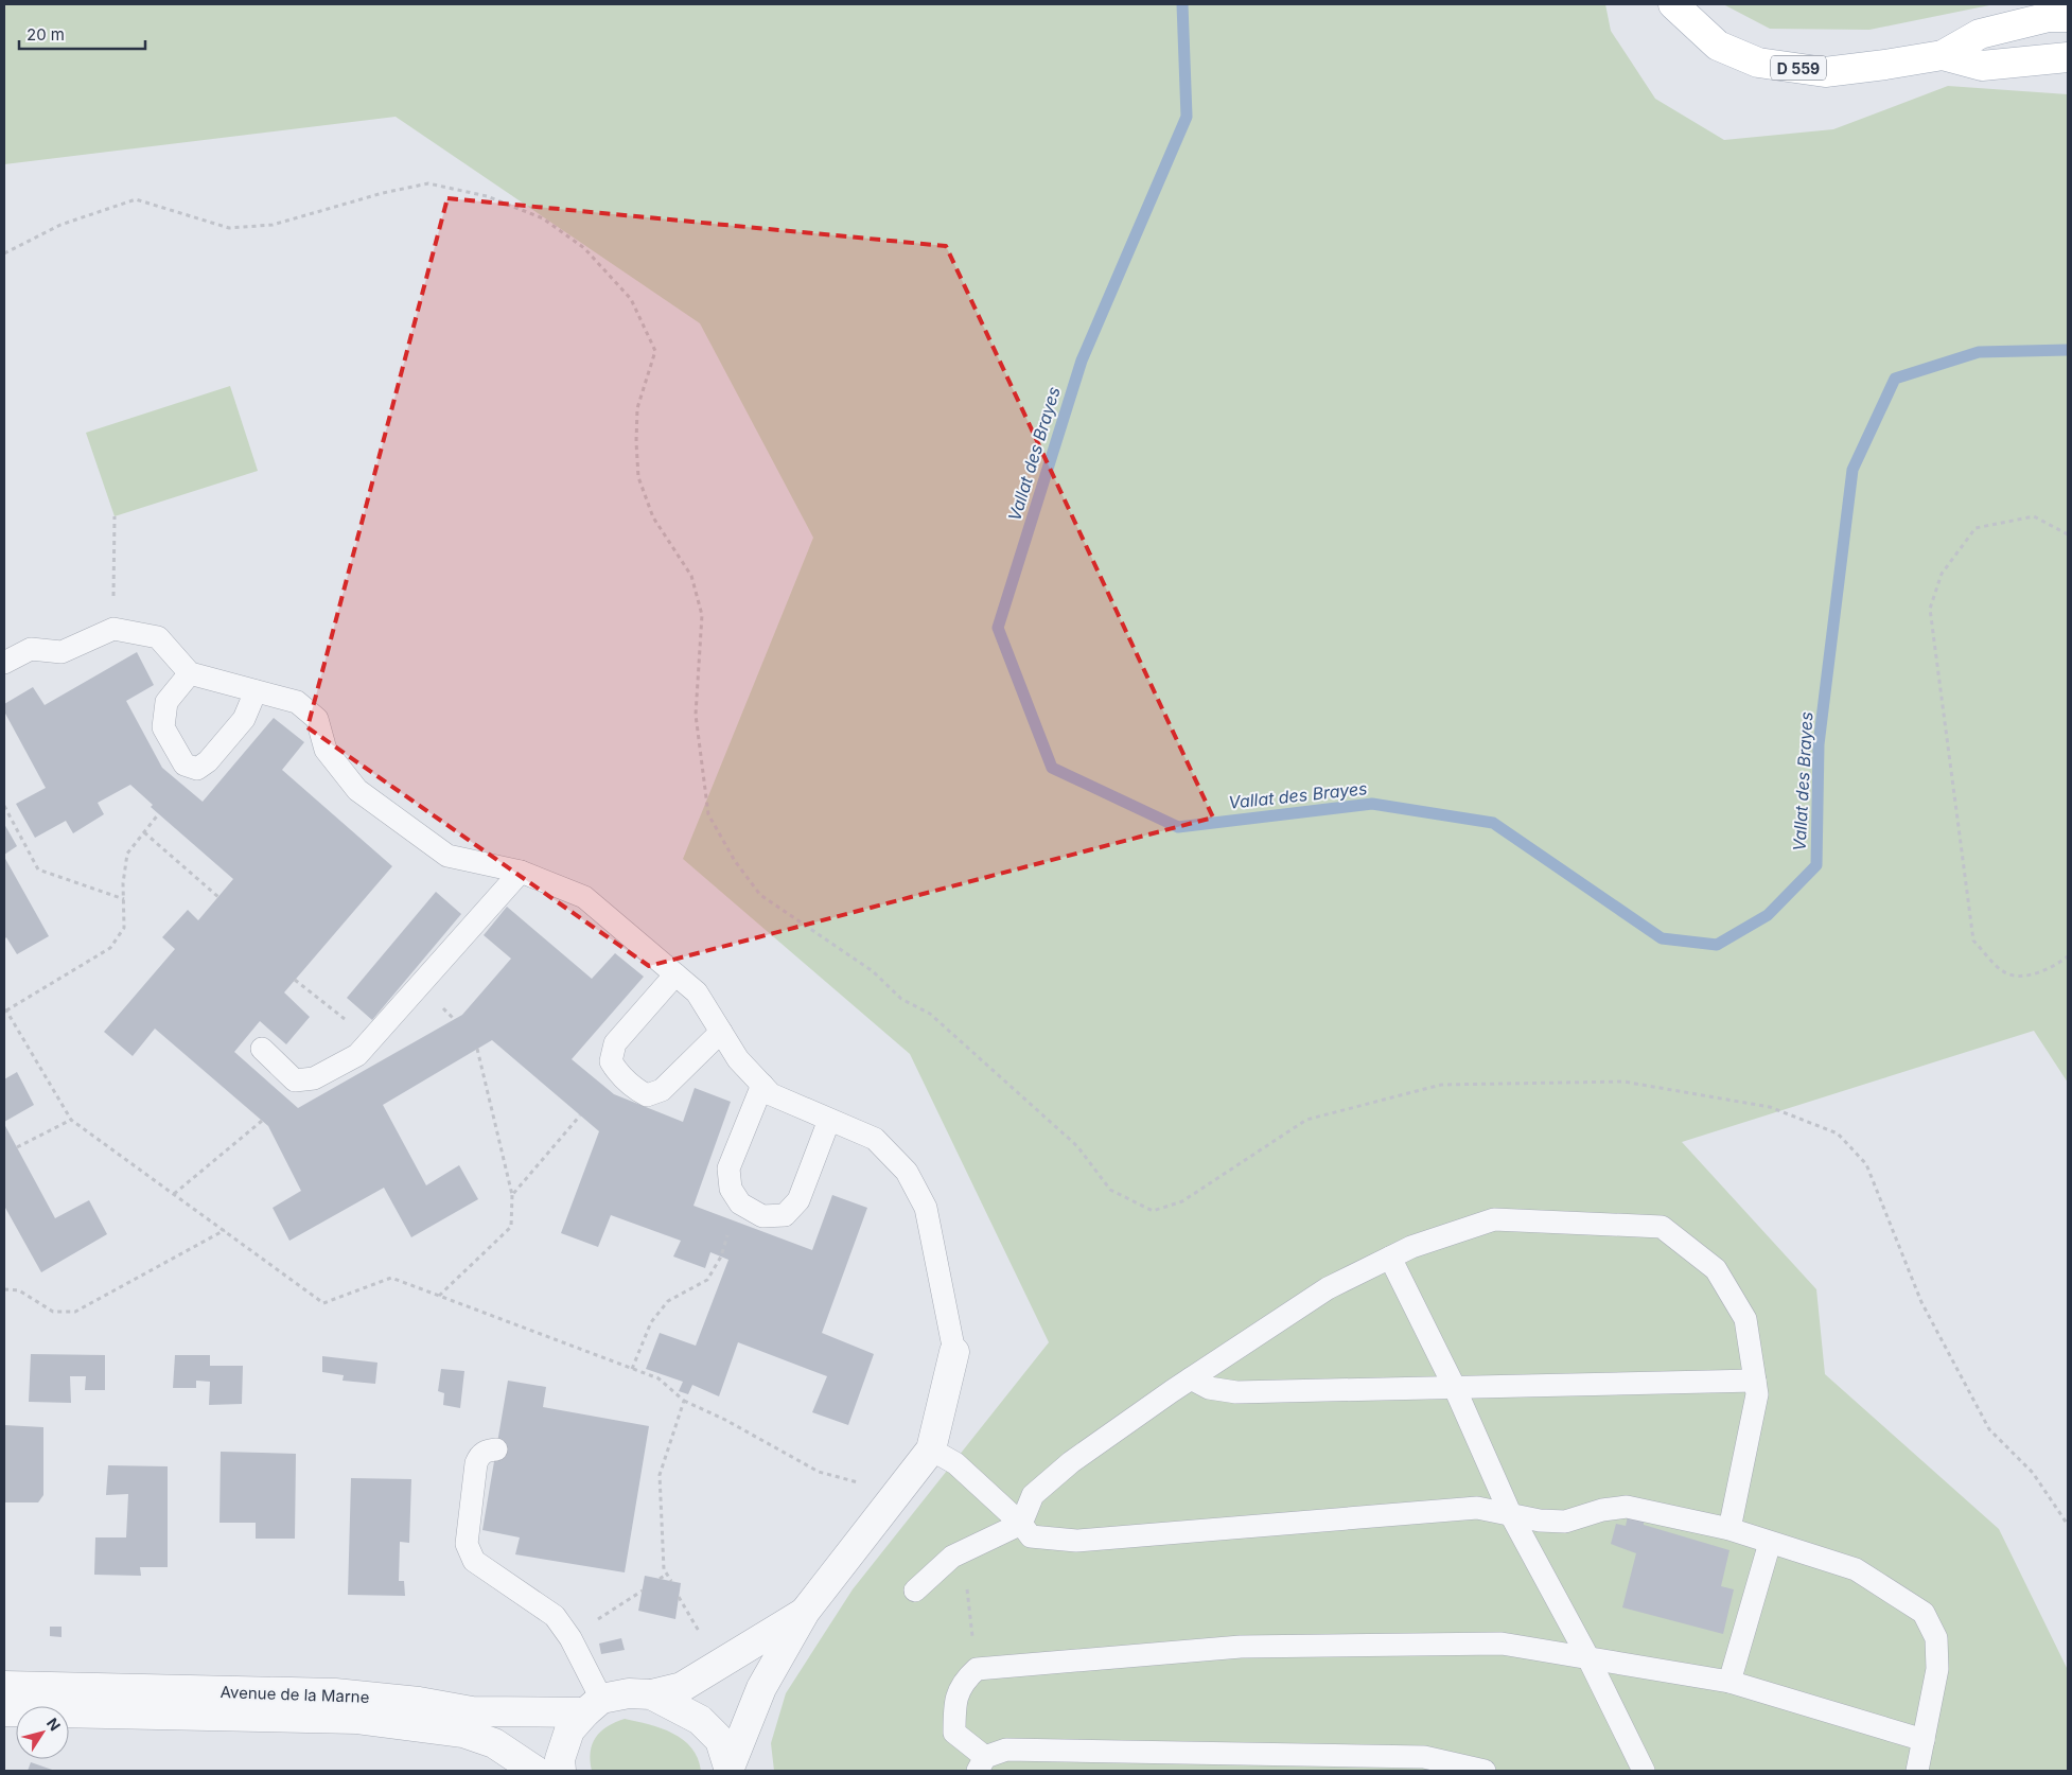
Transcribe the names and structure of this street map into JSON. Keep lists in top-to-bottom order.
{
  "streets": {
    "main road": ["D 559"],
    "street": ["Avenue de la Marne"]
  },
  "water": ["Vallat des Brayes"],
  "scale_bar": "20 m",
  "north": "top right"
}
